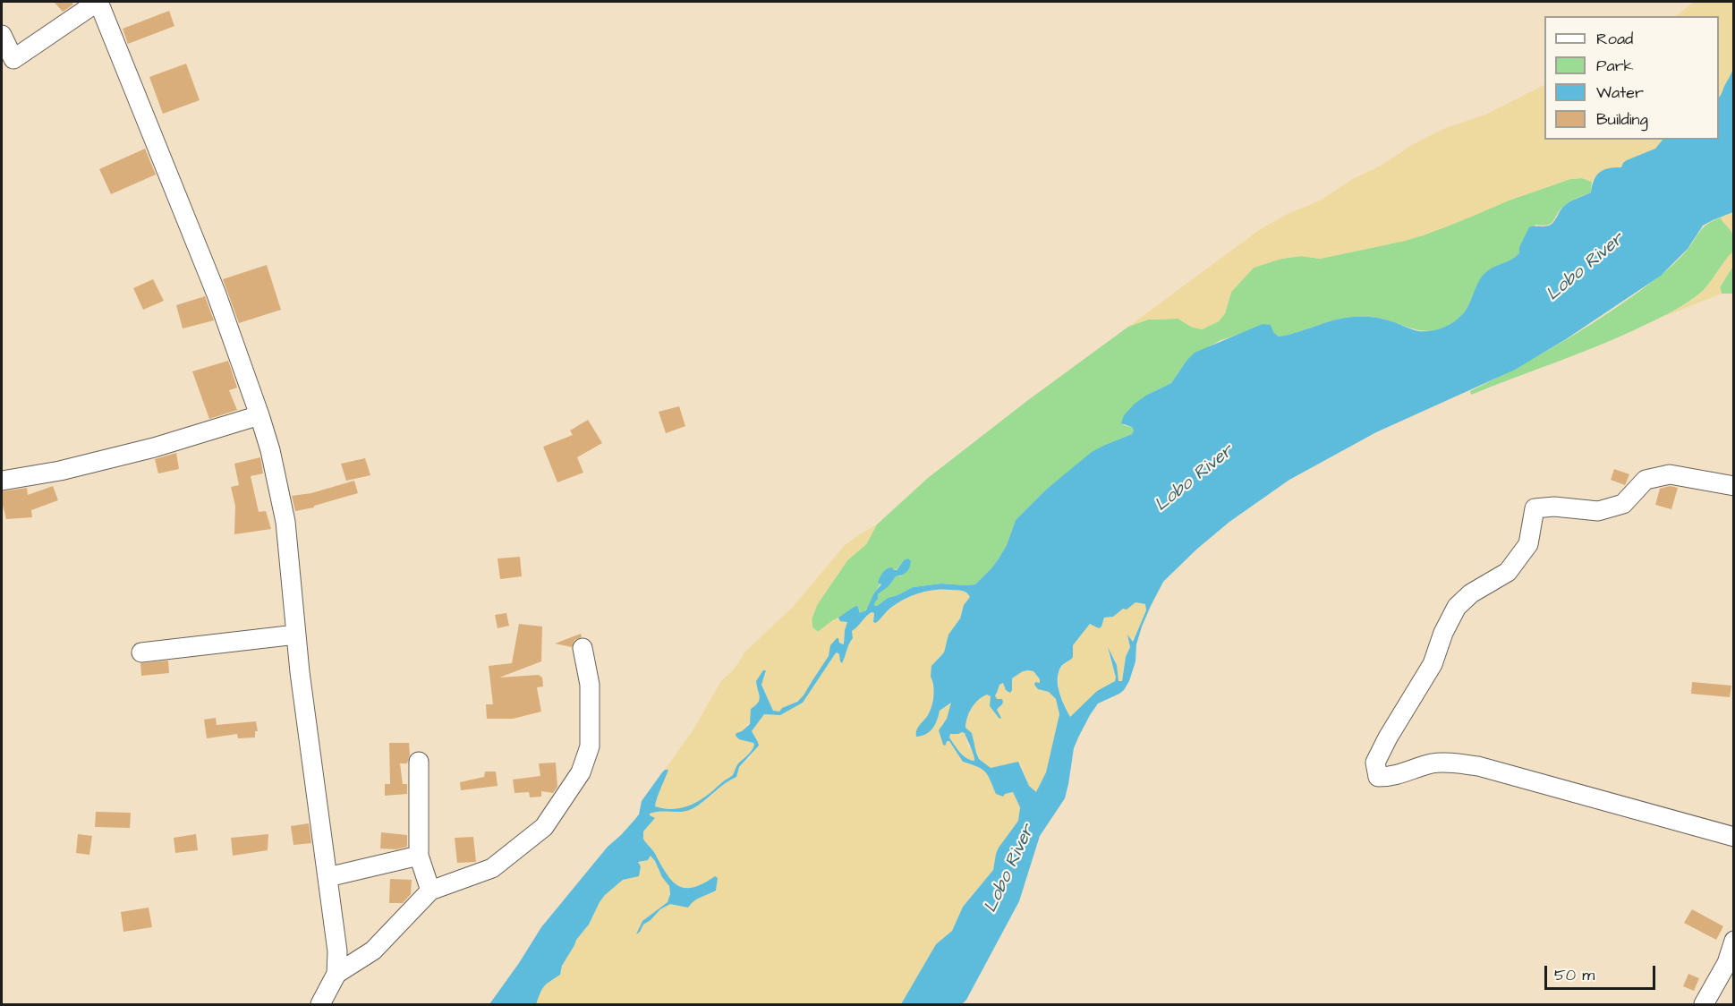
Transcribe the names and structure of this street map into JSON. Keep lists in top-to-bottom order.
{
  "water": ["Lobo River"],
  "legend": [
    "Road",
    "Park",
    "Water",
    "Building"
  ],
  "scale_bar": "50 m"
}
